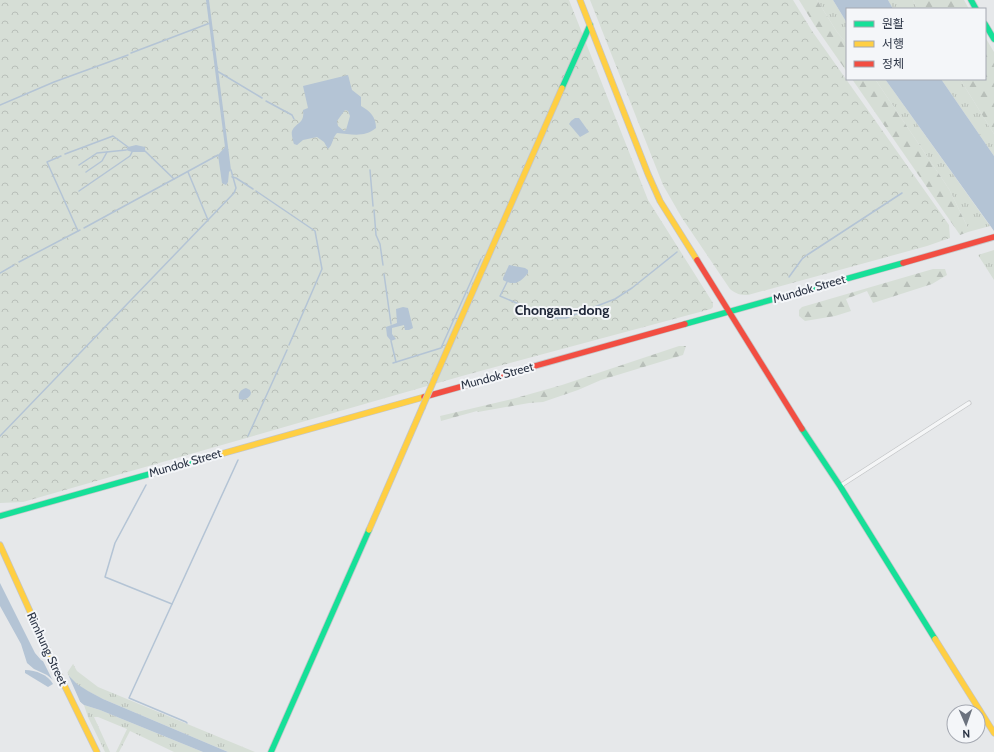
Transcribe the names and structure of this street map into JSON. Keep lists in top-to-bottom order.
{
  "streets": {
    "street": ["Mundok Street", "Rimhung Street"]
  },
  "districts": ["Chongam-dong"],
  "legend": ["원활", "서행", "정체"],
  "north": "bottom"
}
